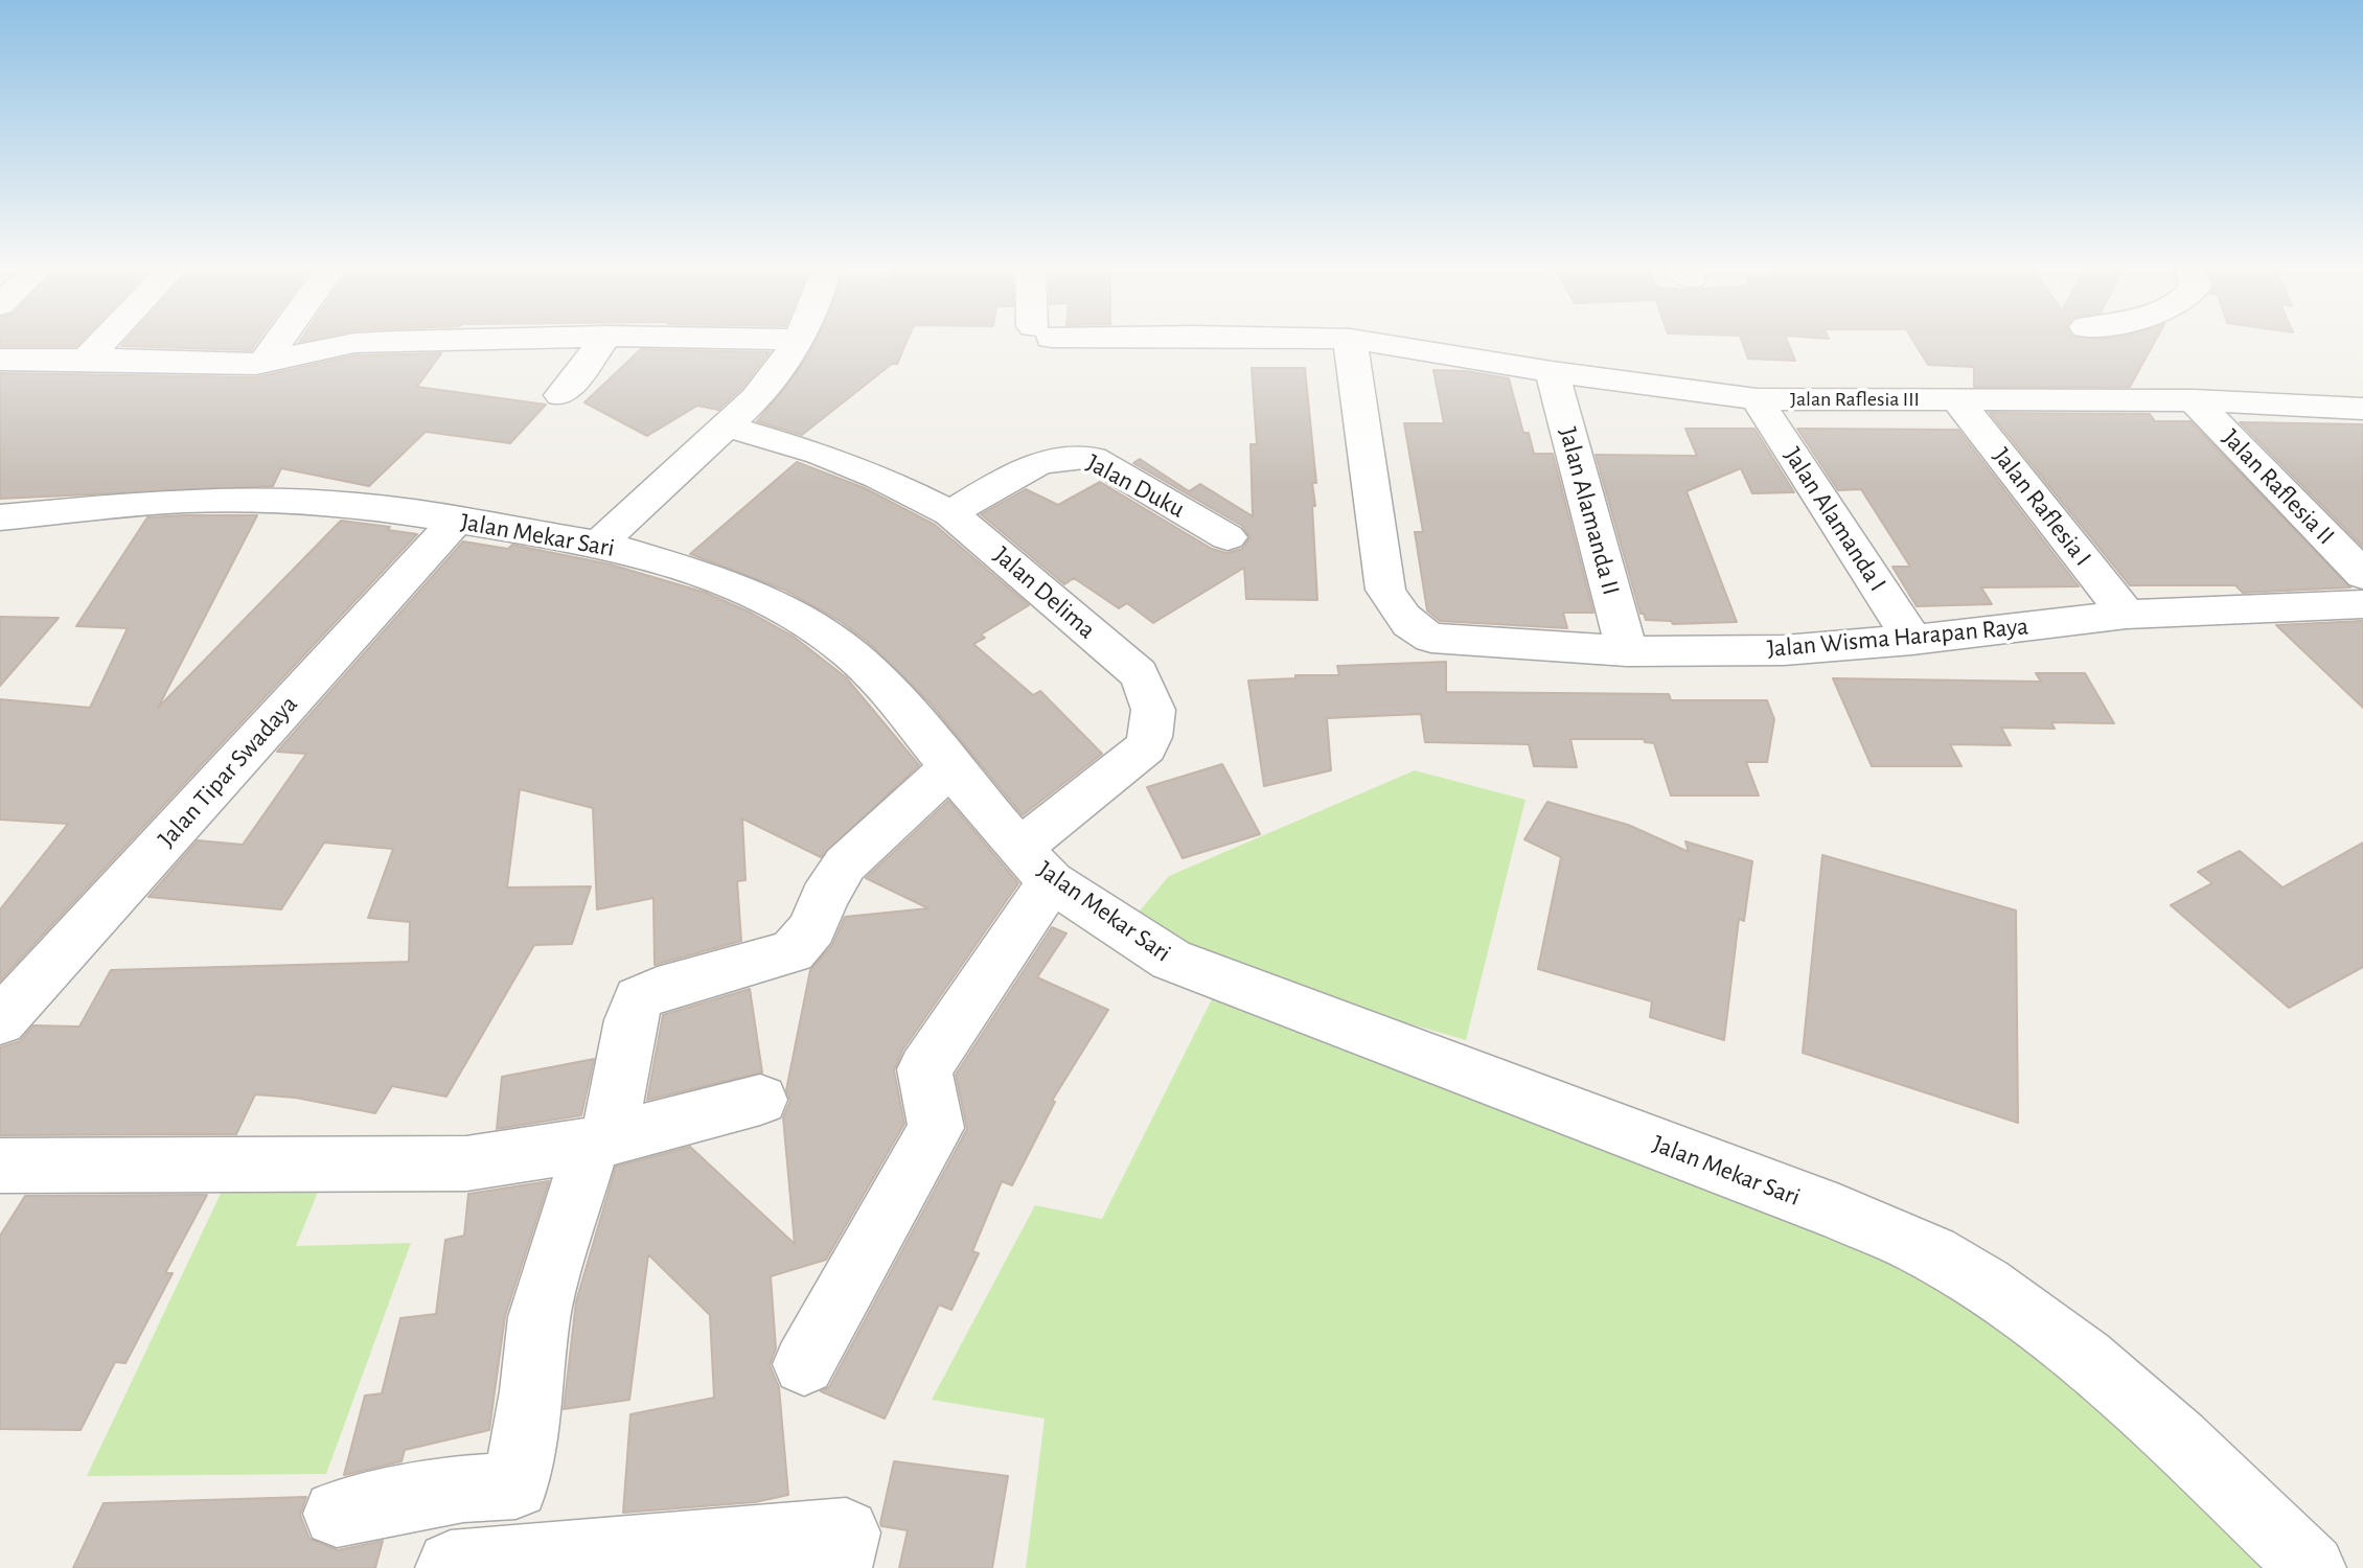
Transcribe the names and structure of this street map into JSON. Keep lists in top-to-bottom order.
{
  "streets": {
    "street": [
      "Jalan Raflesia III",
      "Jalan Duku",
      "Jalan Raflesia II",
      "Jalan Raflesia I",
      "Jalan Alamanda II",
      "Jalan Alamanda I",
      "Jalan Mekar Sari",
      "Jalan Delima",
      "Jalan Wisma Harapan Raya",
      "Jalan Tipar Swadaya"
    ]
  },
  "crossings": [
    ["Jalan Raflesia III", "Jalan Raflesia II"],
    ["Jalan Raflesia III", "Jalan Raflesia I"],
    ["Jalan Raflesia III", "Jalan Alamanda II"],
    ["Jalan Raflesia III", "Jalan Alamanda I"],
    ["Jalan Raflesia III", "Jalan Wisma Harapan Raya"],
    ["Jalan Duku", "Jalan Delima"],
    ["Jalan Raflesia I", "Jalan Wisma Harapan Raya"],
    ["Jalan Alamanda II", "Jalan Wisma Harapan Raya"],
    ["Jalan Alamanda I", "Jalan Wisma Harapan Raya"],
    ["Jalan Mekar Sari", "Jalan Delima"],
    ["Jalan Mekar Sari", "Jalan Tipar Swadaya"]
  ]
}
